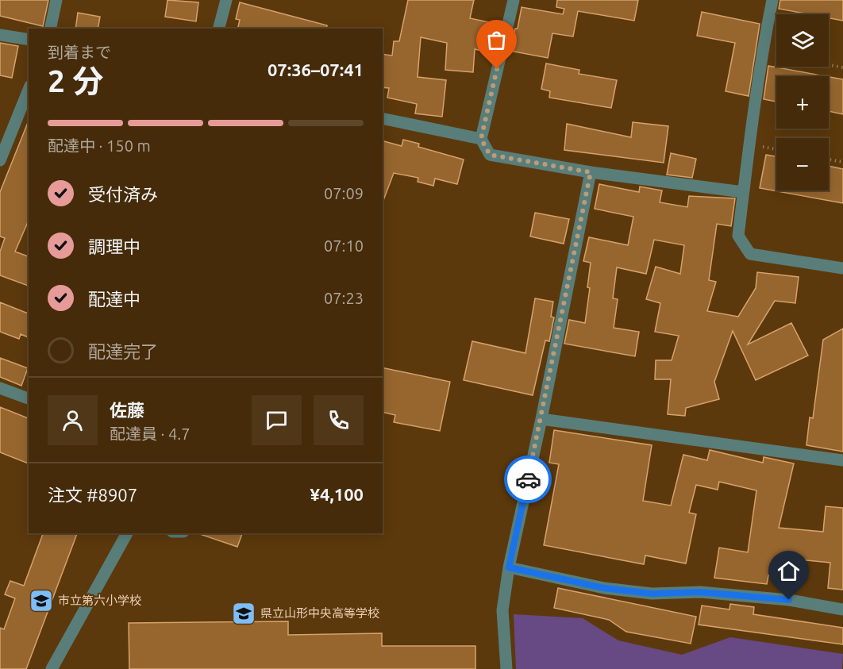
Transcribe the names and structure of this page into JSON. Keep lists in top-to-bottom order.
{
  "places": {
    "school or university": ["市立第六小学校", "県立山形中央高等学校"]
  },
  "page": {
    "map_buttons": ["+", "−"],
    "heading": ["2 分", "到着まで", "07:36–07:41"],
    "panel": [
      "佐藤",
      "配達員 · 4.7",
      "注文 #8907",
      "¥4,100"
    ],
    "bar": "配達中 · 150 m",
    "list": [
      ["受付済み", "07:09"],
      ["調理中", "07:10"],
      ["配達中", "07:23"],
      "配達完了"
    ]
  }
}
